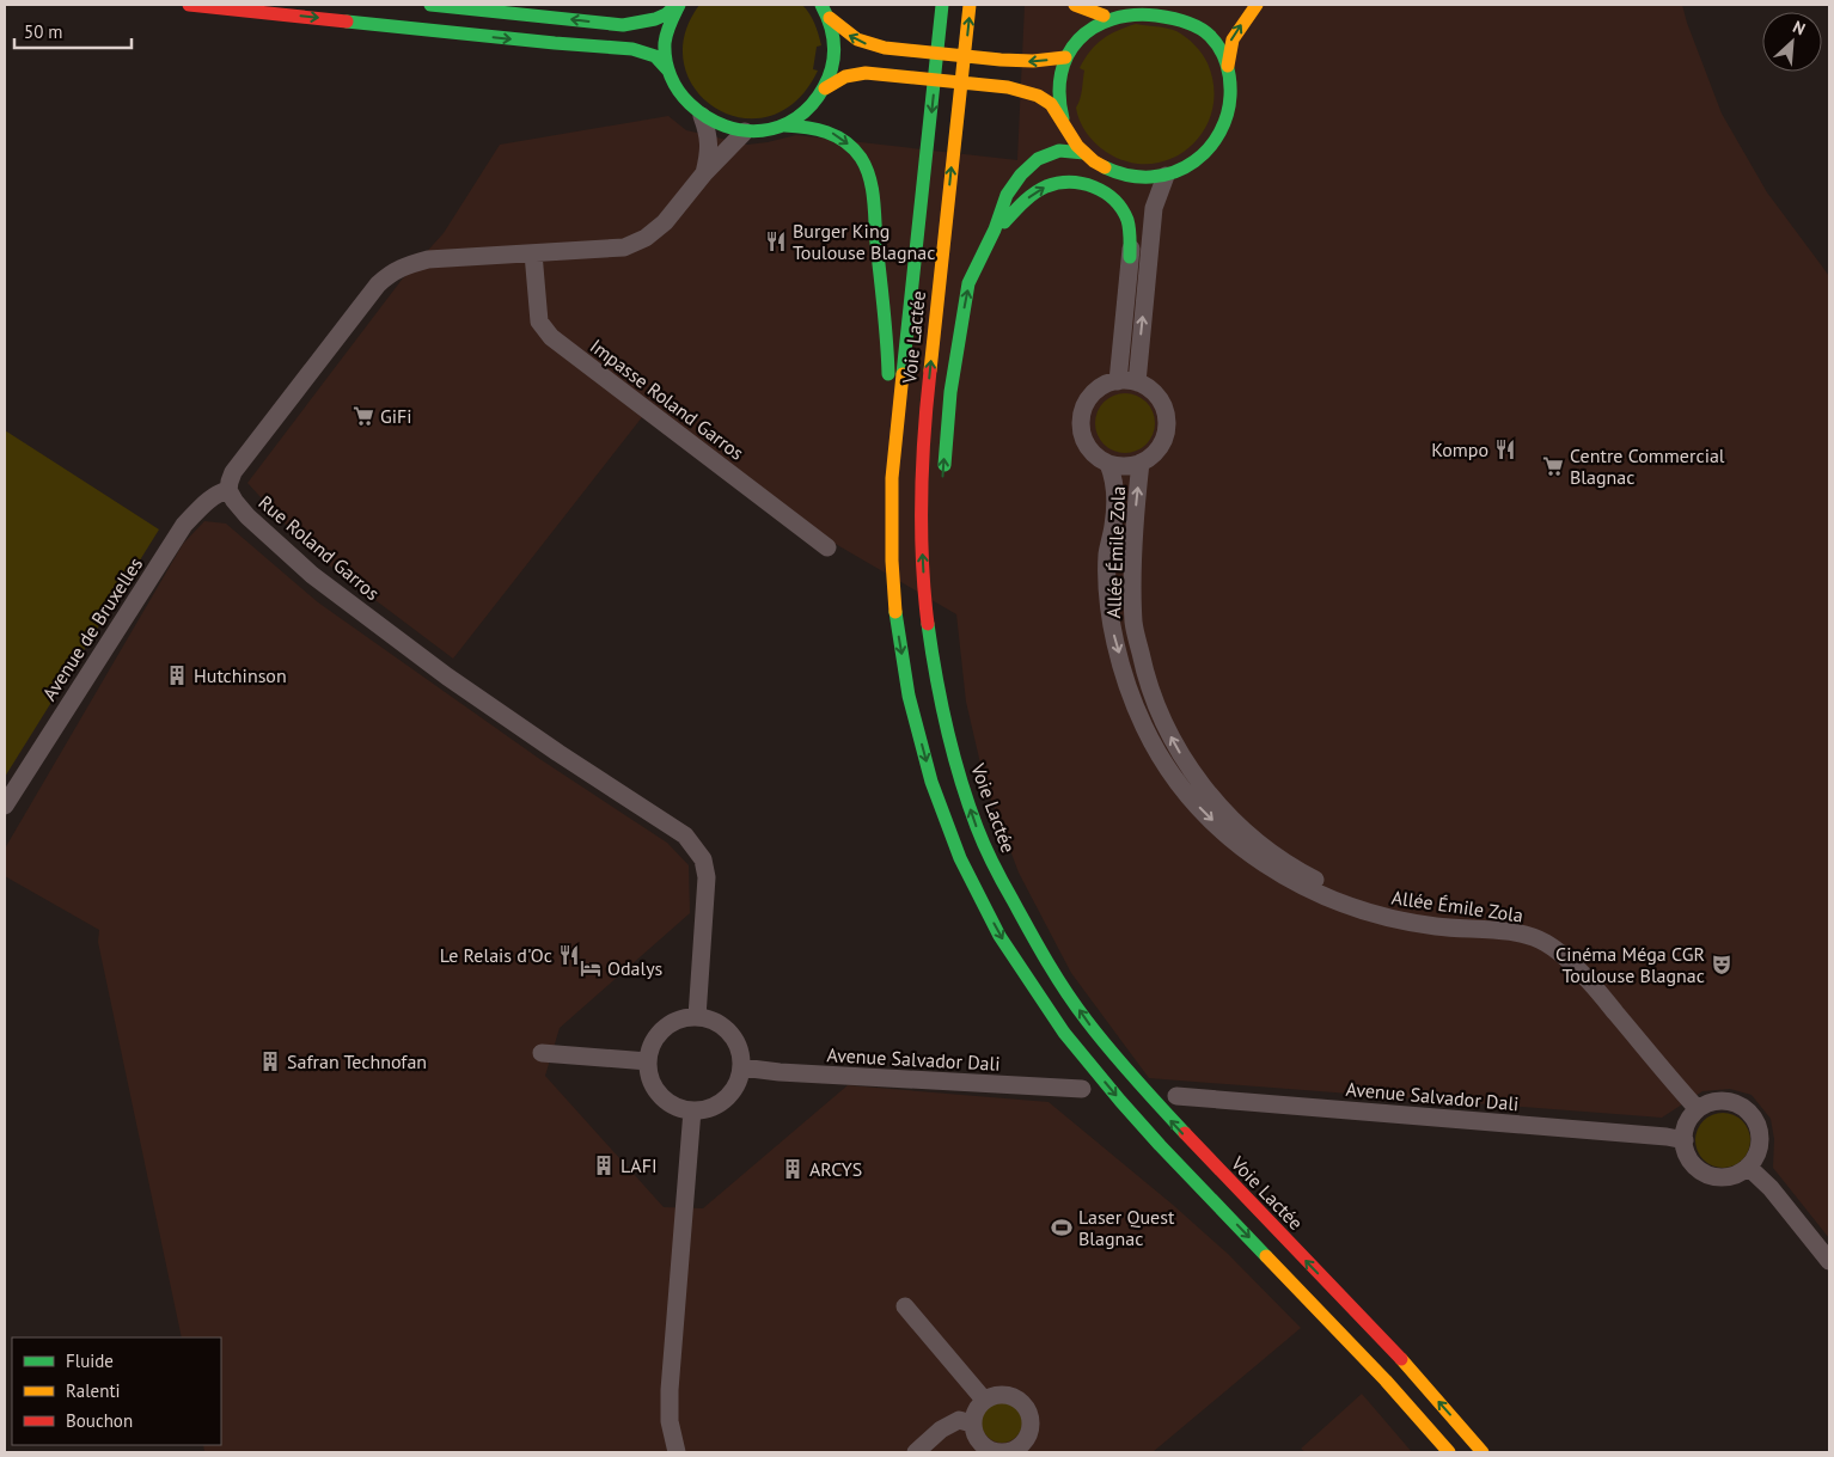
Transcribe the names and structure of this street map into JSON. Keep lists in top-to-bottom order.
{
  "streets": {
    "main road": ["Voie Lactée"],
    "street": [
      "Impasse Roland Garros",
      "Rue Roland Garros",
      "Allée Émile Zola",
      "Avenue de Bruxelles",
      "Avenue Salvador Dali"
    ]
  },
  "crossings": [
    ["Rue Roland Garros", "Avenue de Bruxelles"],
    ["Rue Roland Garros", "Avenue Salvador Dali"],
    ["Allée Émile Zola", "Avenue Salvador Dali"]
  ],
  "places": {
    "restaurant": ["Burger King Toulouse Blagnac", "Kompo", "Le Relais d'Oc"],
    "supermarket": ["GiFi", "Centre Commercial Blagnac"],
    "building": [
      "Hutchinson",
      "Safran Technofan",
      "LAFI",
      "ARCYS"
    ],
    "theatre": ["Cinéma Méga CGR Toulouse Blagnac"],
    "hotel": ["Odalys"],
    "sports": ["Laser Quest Blagnac"]
  },
  "legend": ["Fluide", "Ralenti", "Bouchon"],
  "scale_bar": "50 m",
  "north": "top right"
}
